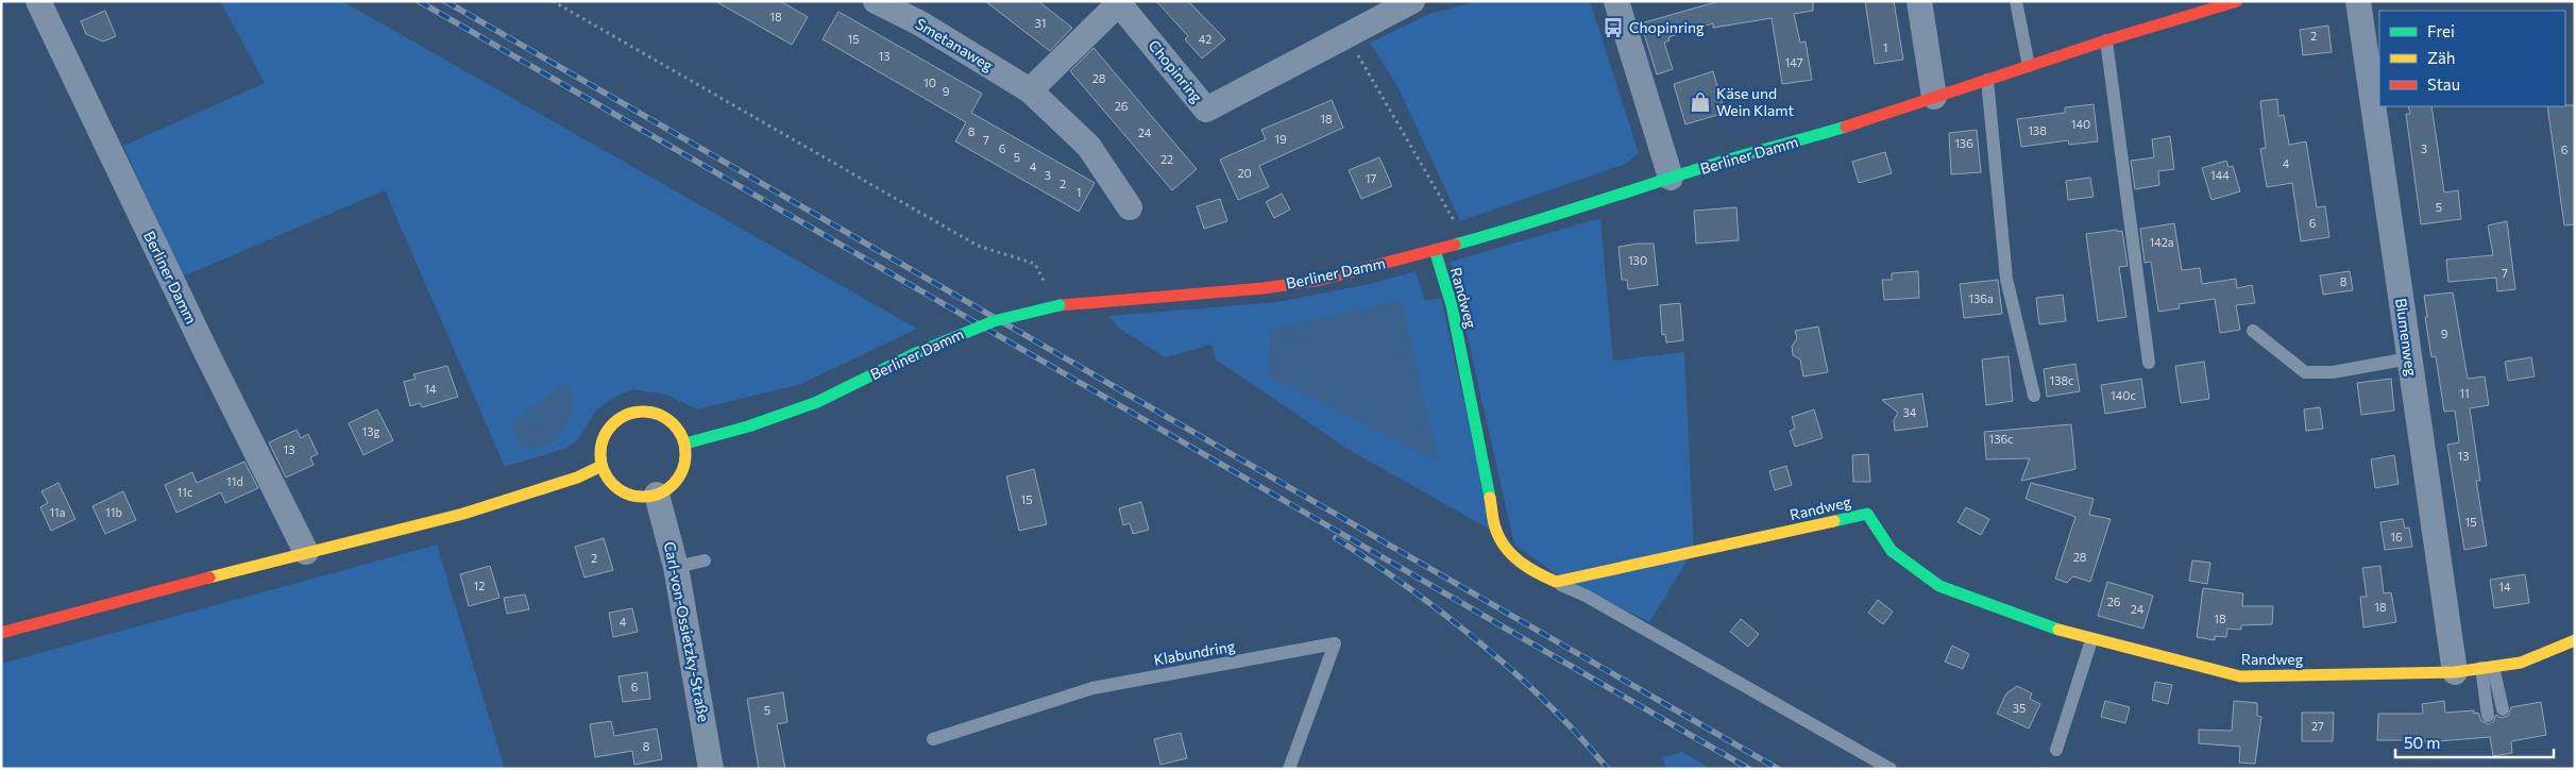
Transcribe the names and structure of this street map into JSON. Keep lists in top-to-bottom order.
{
  "streets": {
    "main road": ["Berliner Damm", "Randweg"],
    "street": [
      "Smetanaweg",
      "Chopinring",
      "Blumenweg",
      "Carl-von-Ossietzky-Straße"
    ],
    "lane": ["Klabundring"]
  },
  "crossings": [
    ["Berliner Damm", "Randweg"],
    ["Berliner Damm", "Carl-von-Ossietzky-Straße"],
    ["Randweg", "Blumenweg"]
  ],
  "places": {
    "bus stop": ["Chopinring"],
    "shop": ["Käse und Wein Klamt"]
  },
  "house_numbers": [
    "18",
    "31",
    "2",
    "15",
    "42",
    "1",
    "13",
    "147",
    "28",
    "10",
    "9",
    "26",
    "18",
    "140",
    "138",
    "8",
    "24",
    "19",
    "7",
    "136",
    "6",
    "3",
    "6",
    "5",
    "22",
    "4",
    "4",
    "20",
    "3",
    "144",
    "17",
    "2",
    "1",
    "5",
    "6",
    "142a",
    "130",
    "7",
    "8",
    "136a",
    "9",
    "138c",
    "14",
    "11",
    "140c",
    "34",
    "13g",
    "136c",
    "13",
    "13",
    "11d",
    "11c",
    "15",
    "11a",
    "11b",
    "15",
    "16",
    "28",
    "2",
    "12",
    "14",
    "26",
    "18",
    "24",
    "18",
    "4",
    "6",
    "35",
    "5",
    "27",
    "8"
  ],
  "legend": ["Frei", "Zäh", "Stau"],
  "scale_bar": "50 m"
}
